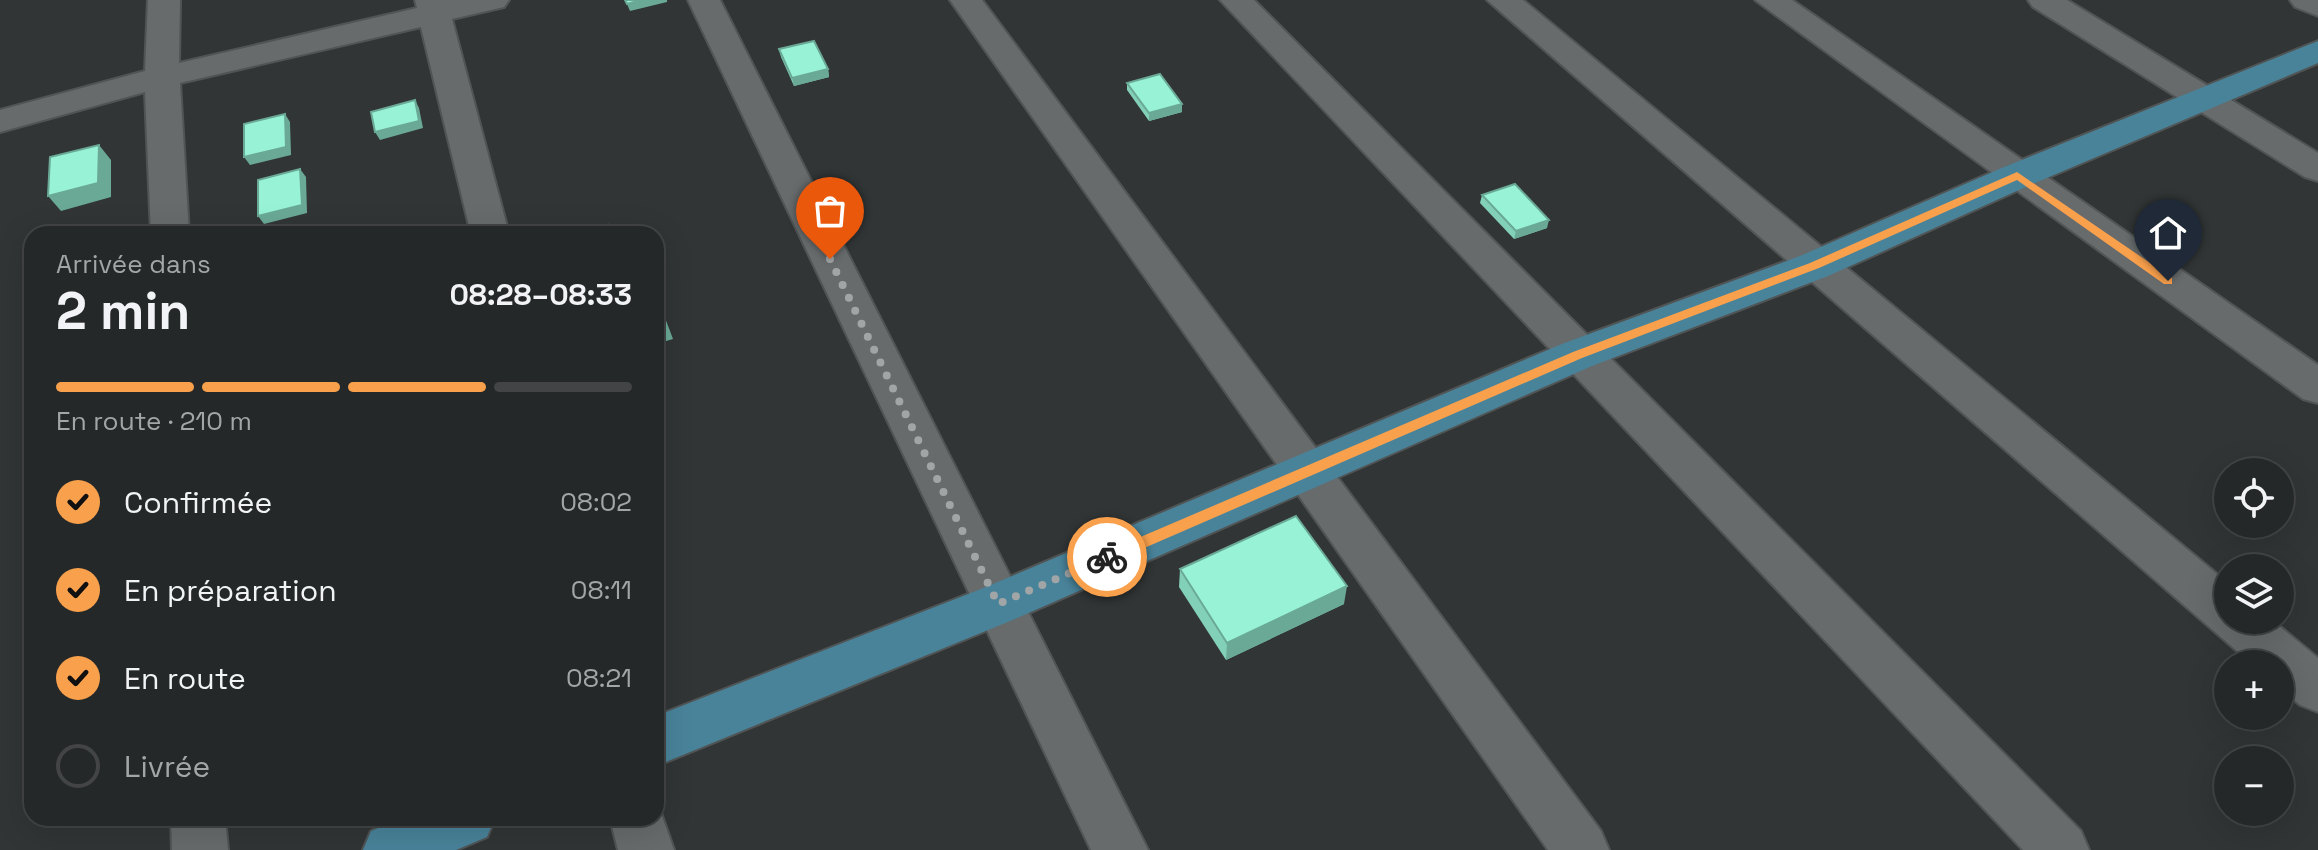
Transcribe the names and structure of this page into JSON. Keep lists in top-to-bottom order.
{
  "page": {
    "heading": ["2 min", "Arrivée dans", "08:28–08:33"],
    "bar": "En route · 210 m",
    "map_buttons": ["+", "−"],
    "list": [
      ["Confirmée", "08:02"],
      ["En préparation", "08:11"],
      ["En route", "08:21"],
      "Livrée"
    ]
  }
}
